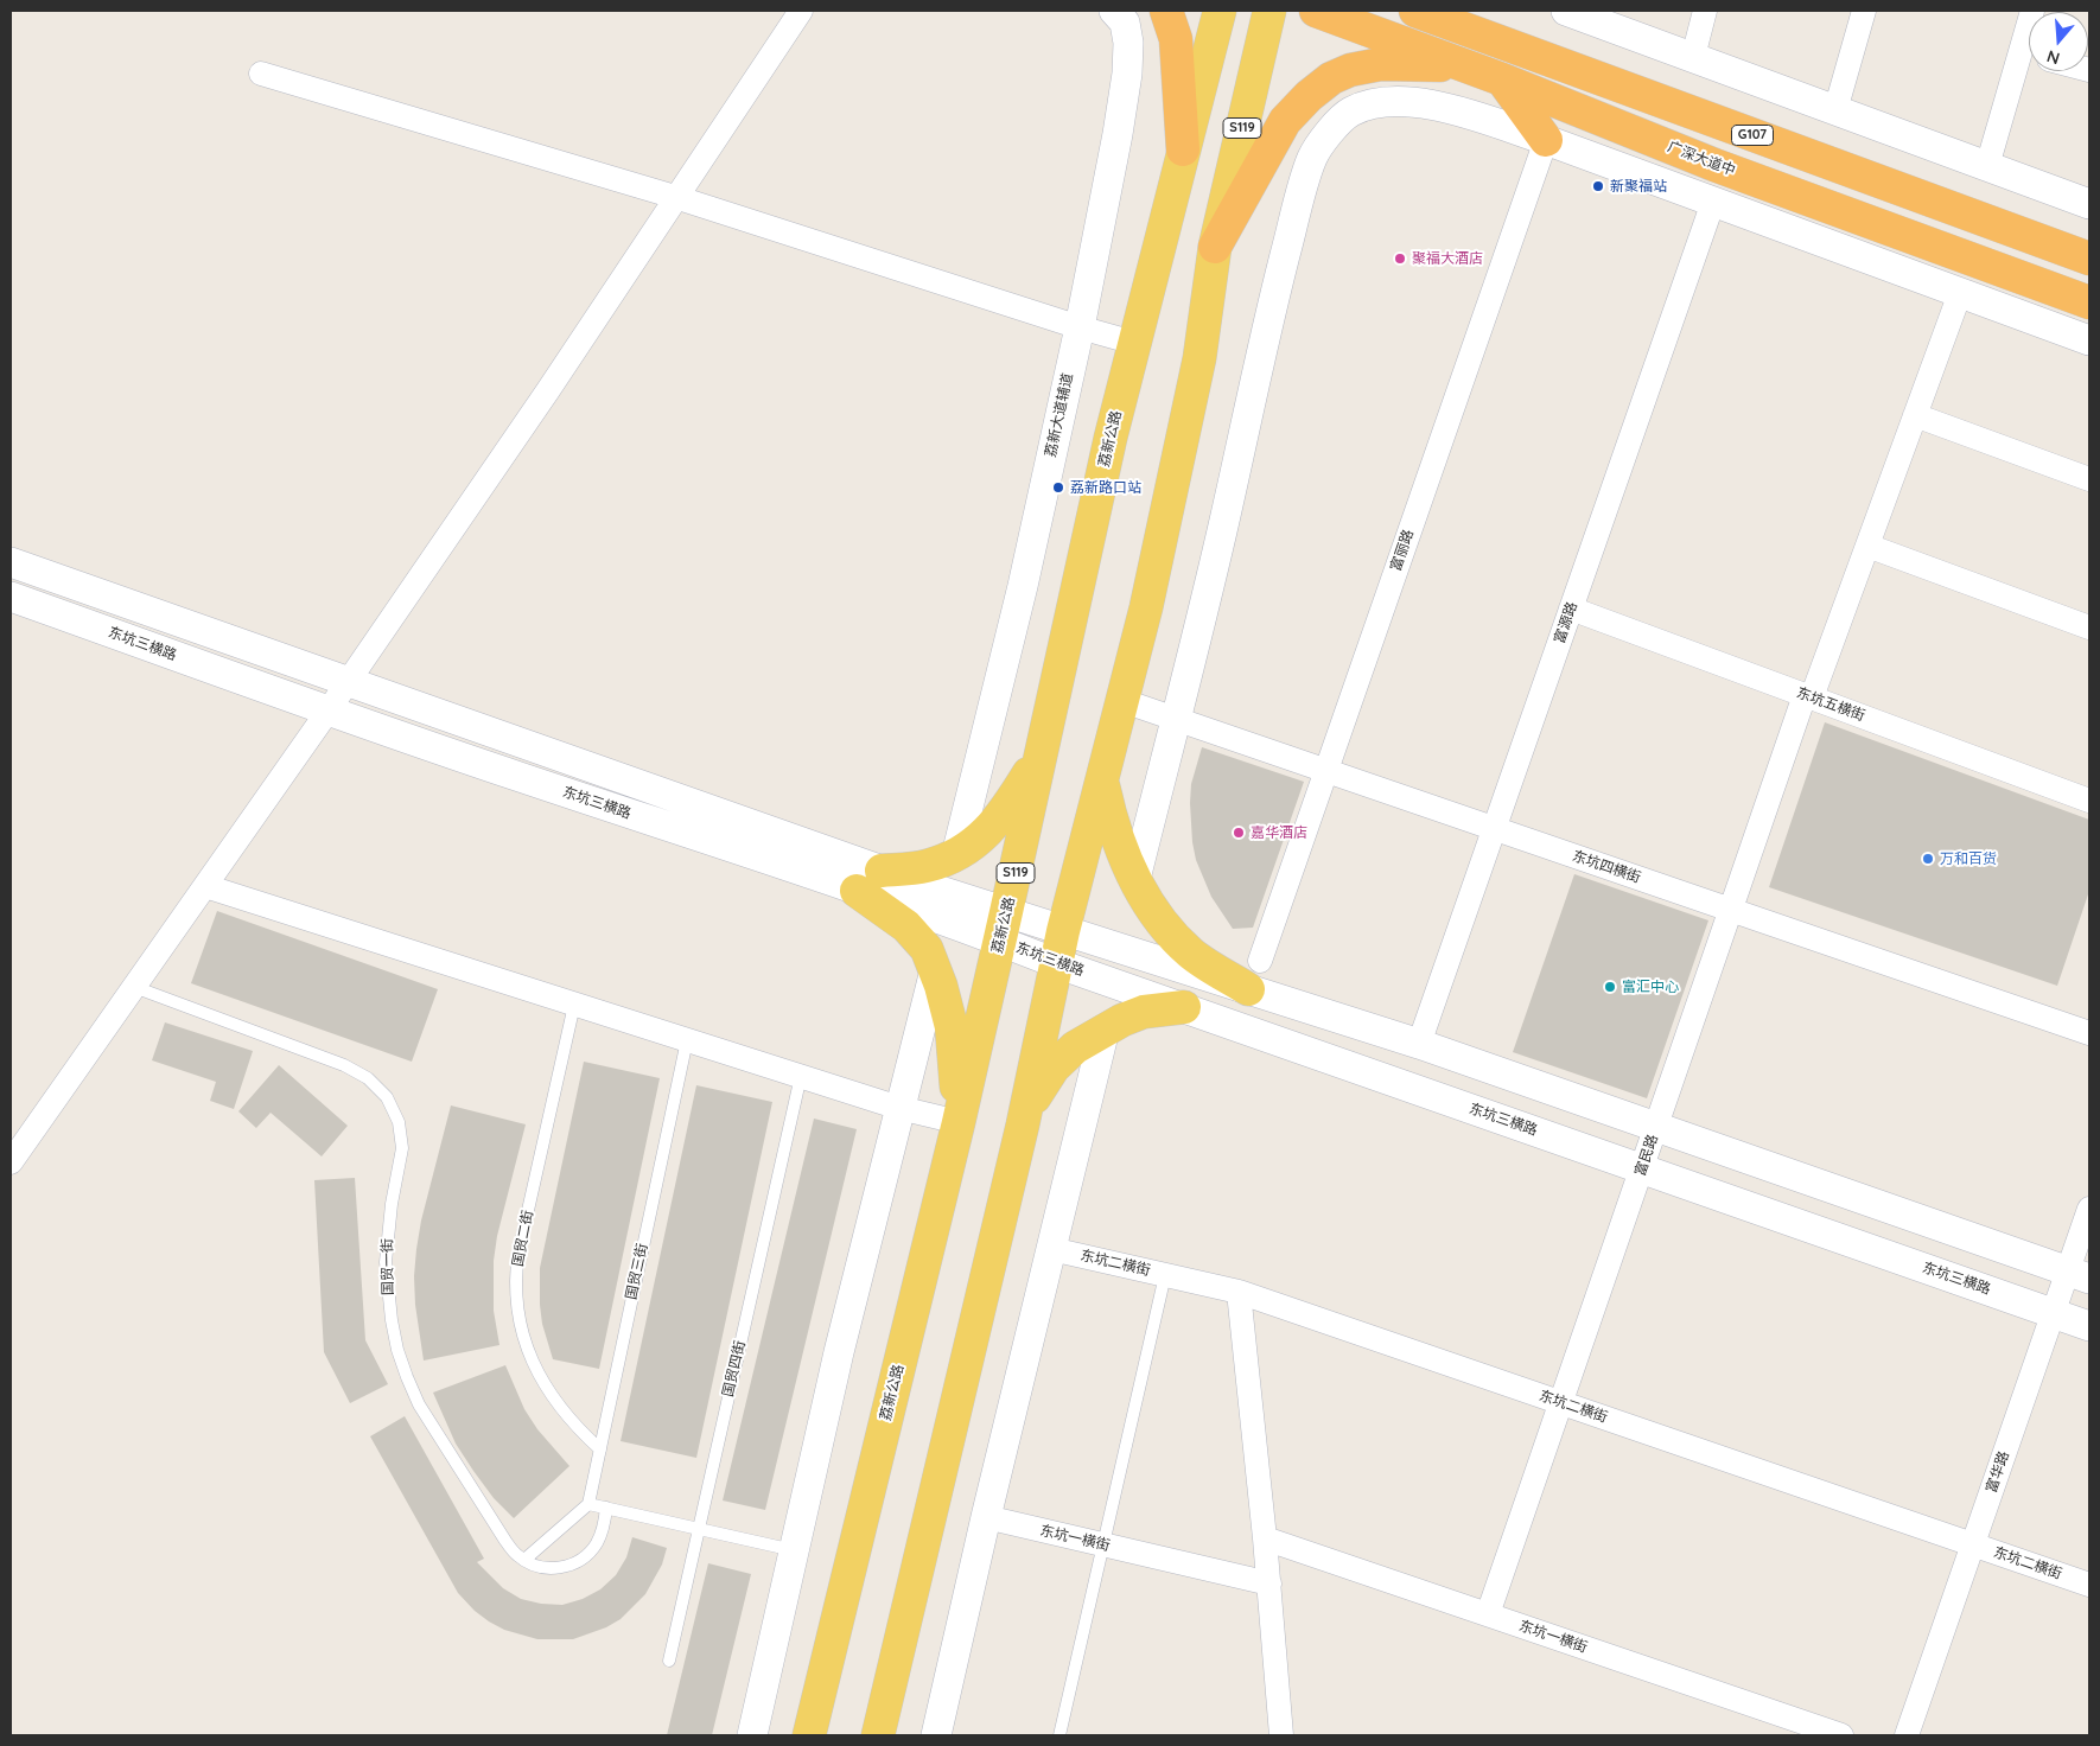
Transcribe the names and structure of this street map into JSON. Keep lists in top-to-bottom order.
{
  "streets": {
    "highway": ["G107", "广深大道中"],
    "main road": ["S119", "荔新公路"],
    "street": [
      "荔新大道辅道",
      "富丽路",
      "富源路",
      "东坑三横路",
      "东坑五横街",
      "东坑四横街",
      "富民路",
      "东坑二横街",
      "富华路",
      "东坑一横街"
    ],
    "lane": [
      "国贸二街",
      "国贸一街",
      "国贸三街",
      "国贸四街"
    ]
  },
  "crossings": [
    ["S119", "东坑三横路"],
    ["S119", "东坑四横街"],
    ["荔新公路", "东坑三横路"],
    ["富丽路", "东坑四横街"],
    ["富源路", "东坑三横路"],
    ["富源路", "东坑五横街"],
    ["富源路", "东坑四横街"],
    ["东坑三横路", "富民路"],
    ["东坑三横路", "富华路"],
    ["东坑五横街", "富民路"],
    ["东坑四横街", "富民路"],
    ["富民路", "东坑二横街"],
    ["富民路", "东坑一横街"],
    ["国贸二街", "国贸三街"],
    ["东坑二横街", "富华路"]
  ],
  "places": [
    "新聚福站",
    "聚福大酒店",
    "荔新路口站",
    "嘉华酒店",
    "万和百货",
    "富汇中心"
  ],
  "north": "bottom"
}
